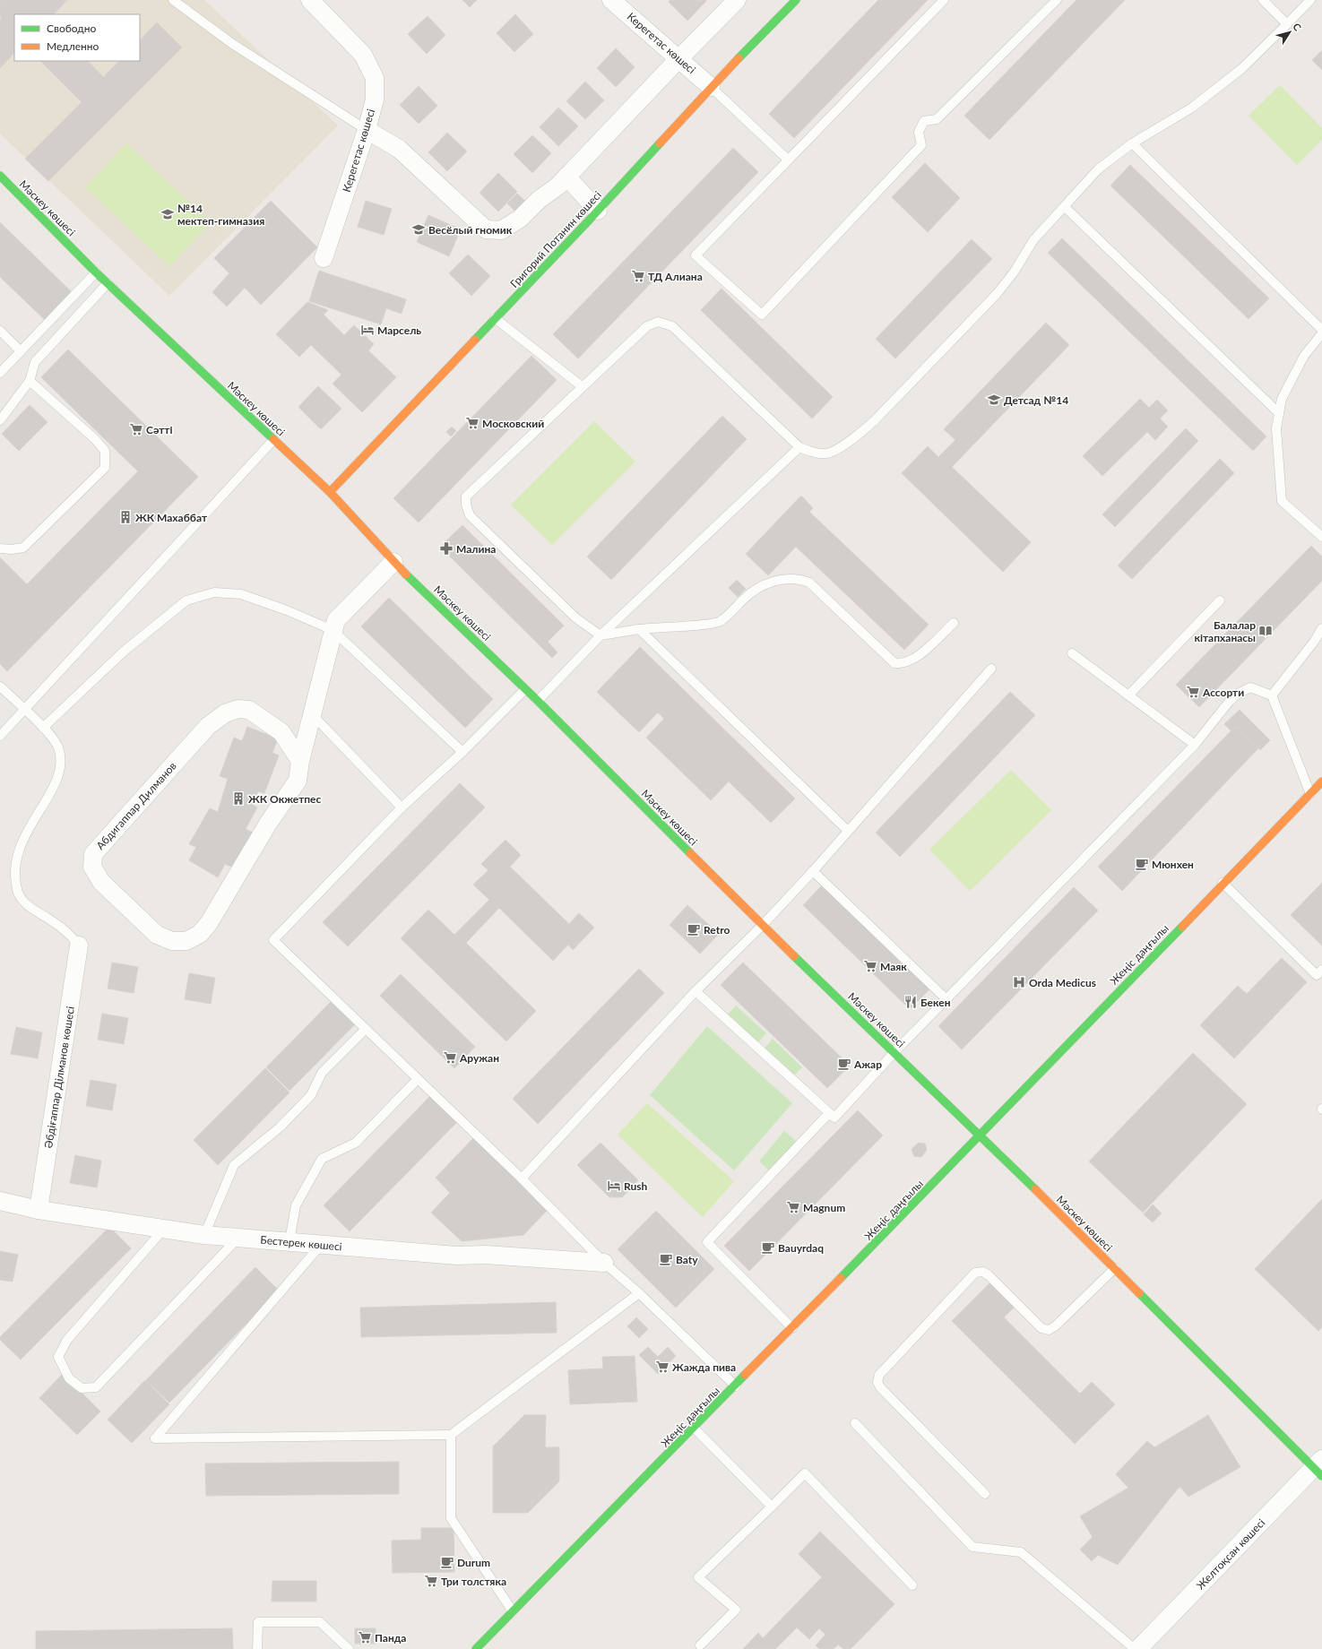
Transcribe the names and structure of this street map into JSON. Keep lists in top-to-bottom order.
{
  "streets": {
    "street": [
      "Керегетас көшесі",
      "Мәскеу көшесі",
      "Григорий Потанин көшесі",
      "Абдигаппар Дилманов",
      "Жеңіс даңғылы",
      "Әбдіғаппар Ділманов көшесі",
      "Бестерек көшесі",
      "Желтоқсан көшесі"
    ]
  },
  "crossings": [
    ["Керегетас көшесі", "Григорий Потанин көшесі"],
    ["Мәскеу көшесі", "Григорий Потанин көшесі"],
    ["Мәскеу көшесі", "Жеңіс даңғылы"],
    ["Мәскеу көшесі", "Желтоқсан көшесі"],
    ["Әбдіғаппар Ділманов көшесі", "Бестерек көшесі"]
  ],
  "places": {
    "school or university": ["№14 мектеп-гимназия", "Весёлый гномик", "Детсад №14"],
    "supermarket": [
      "ТД Алиана",
      "Московский",
      "Сәтті",
      "Ассорти",
      "Маяк",
      "Аружан",
      "Magnum",
      "Жажда пива",
      "Три толстяка",
      "Панда"
    ],
    "hotel": ["Марсель", "Rush"],
    "building": ["ЖК Махаббат", "ЖК Окжетпес"],
    "pharmacy": ["Малина"],
    "library": ["Балалар кітапханасы"],
    "cafe": [
      "Мюнхен",
      "Retro",
      "Ажар",
      "Bauyrdaq",
      "Baty",
      "Durum"
    ],
    "hospital": ["Orda Medicus"],
    "restaurant": ["Бекен"]
  },
  "legend": ["Свободно", "Медленно"],
  "north": "top right"
}
